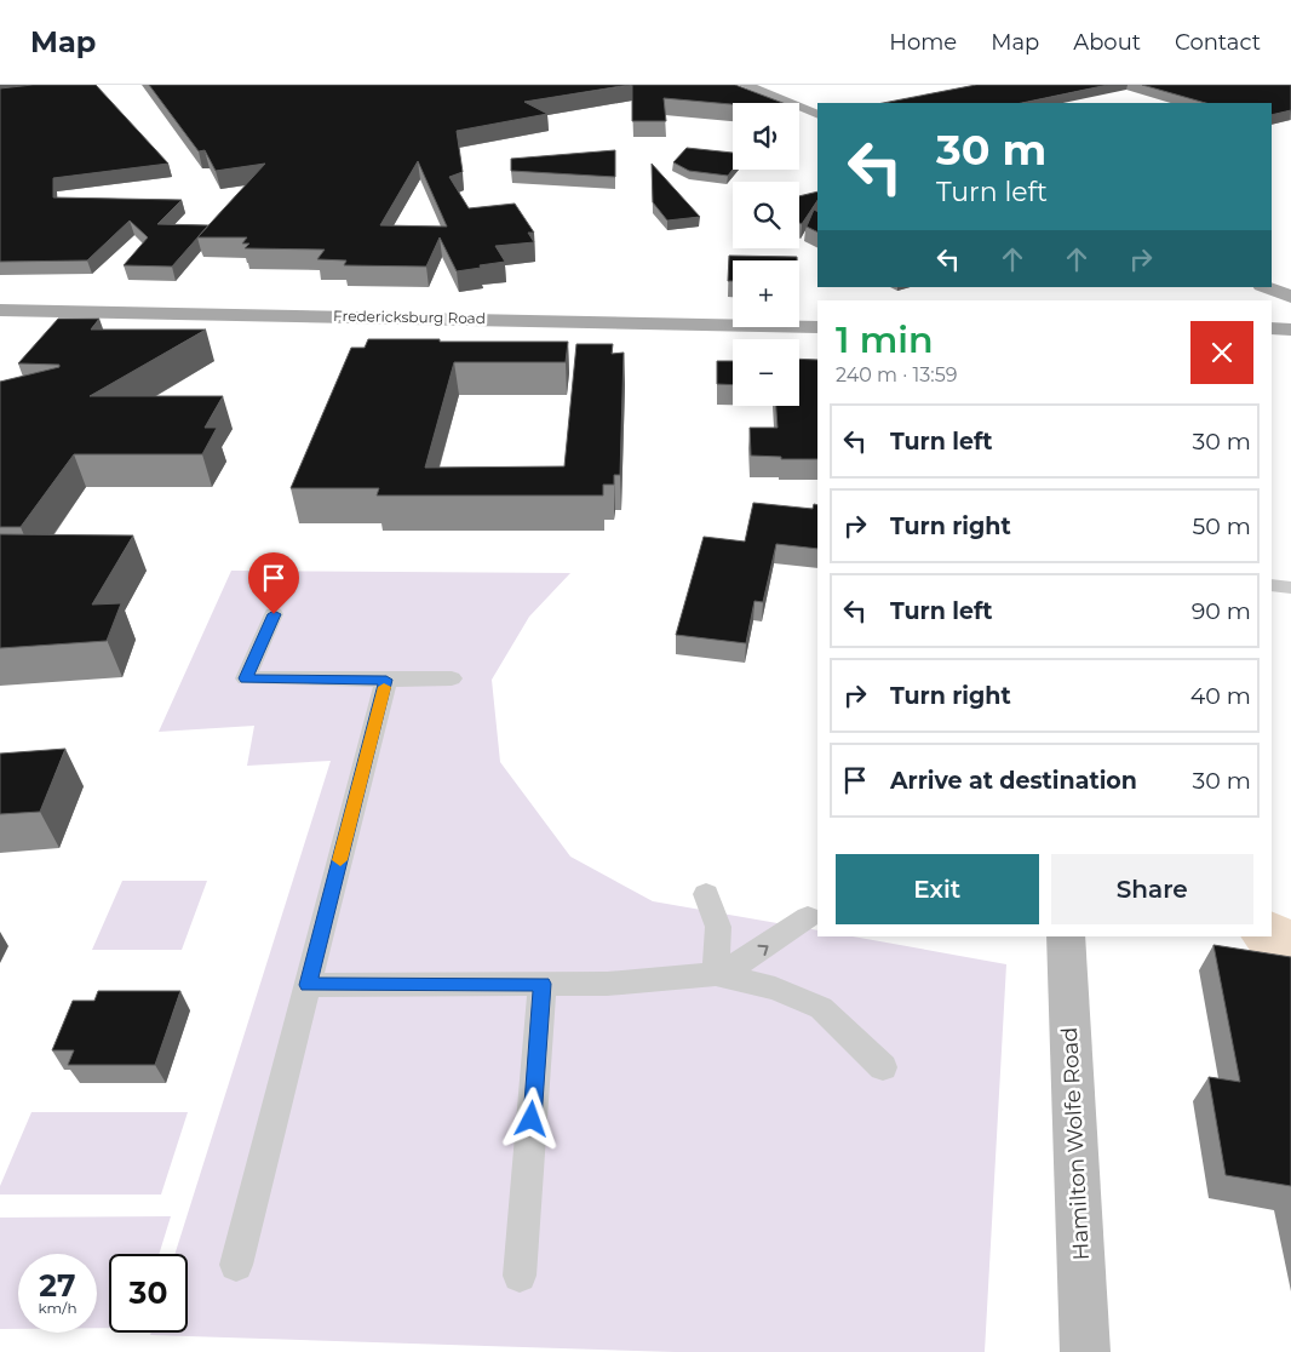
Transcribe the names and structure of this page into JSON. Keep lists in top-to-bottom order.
{
  "streets": {
    "main road": ["Fredericksburg Road"],
    "street": ["Hamilton Wolfe Road"]
  },
  "page": {
    "header": "Map",
    "nav": [
      "Home",
      "Map",
      "About",
      "Contact"
    ],
    "map_buttons": ["+", "−"],
    "turn": ["30 m", "Turn left"],
    "heading": ["1 min", "240 m · 13:59"],
    "list": [
      {
        "name": "Turn left",
        "value": "30 m"
      },
      {
        "name": "Turn right",
        "value": "50 m"
      },
      {
        "name": "Turn left",
        "value": "90 m"
      },
      {
        "name": "Turn right",
        "value": "40 m"
      },
      {
        "name": "Arrive at destination",
        "value": "30 m"
      }
    ],
    "buttons": ["Exit", "Share"],
    "speed": "27 km/h",
    "limit": "30"
  }
}
